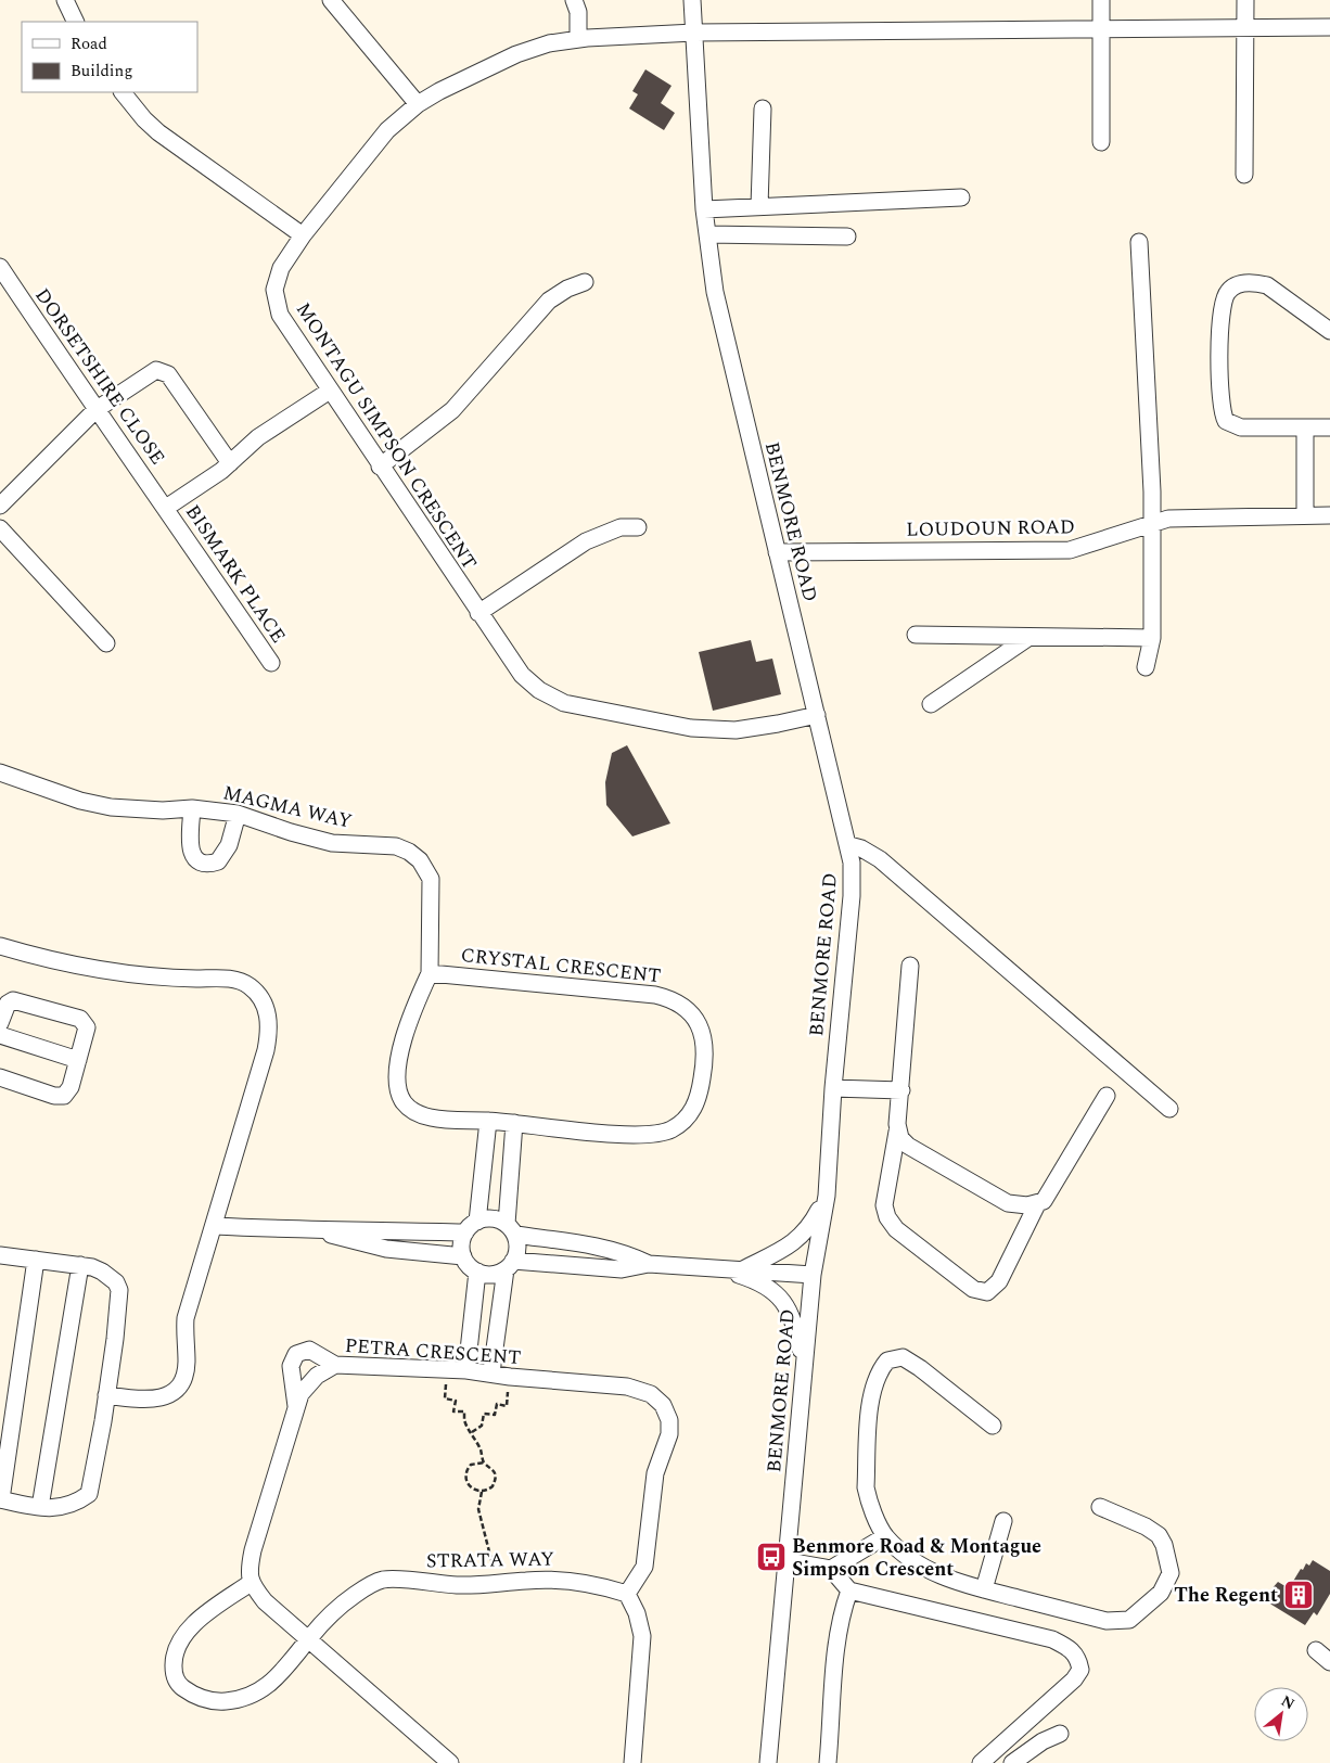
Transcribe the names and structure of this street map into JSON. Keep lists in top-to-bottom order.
{
  "streets": {
    "street": [
      "DORSETSHIRE CLOSE",
      "MONTAGU SIMPSON CRESCENT",
      "BENMORE ROAD",
      "LOUDOUN ROAD",
      "BISMARK PLACE",
      "MAGMA WAY",
      "CRYSTAL CRESCENT",
      "PETRA CRESCENT",
      "STRATA WAY"
    ]
  },
  "crossings": [
    ["DORSETSHIRE CLOSE", "BISMARK PLACE"],
    ["MONTAGU SIMPSON CRESCENT", "BENMORE ROAD"],
    ["BENMORE ROAD", "LOUDOUN ROAD"],
    ["MAGMA WAY", "CRYSTAL CRESCENT"],
    ["PETRA CRESCENT", "STRATA WAY"]
  ],
  "places": {
    "bus stop": ["Benmore Road & Montague Simpson Crescent"],
    "building": ["The Regent"]
  },
  "legend": ["Road", "Building"],
  "north": "top right"
}
